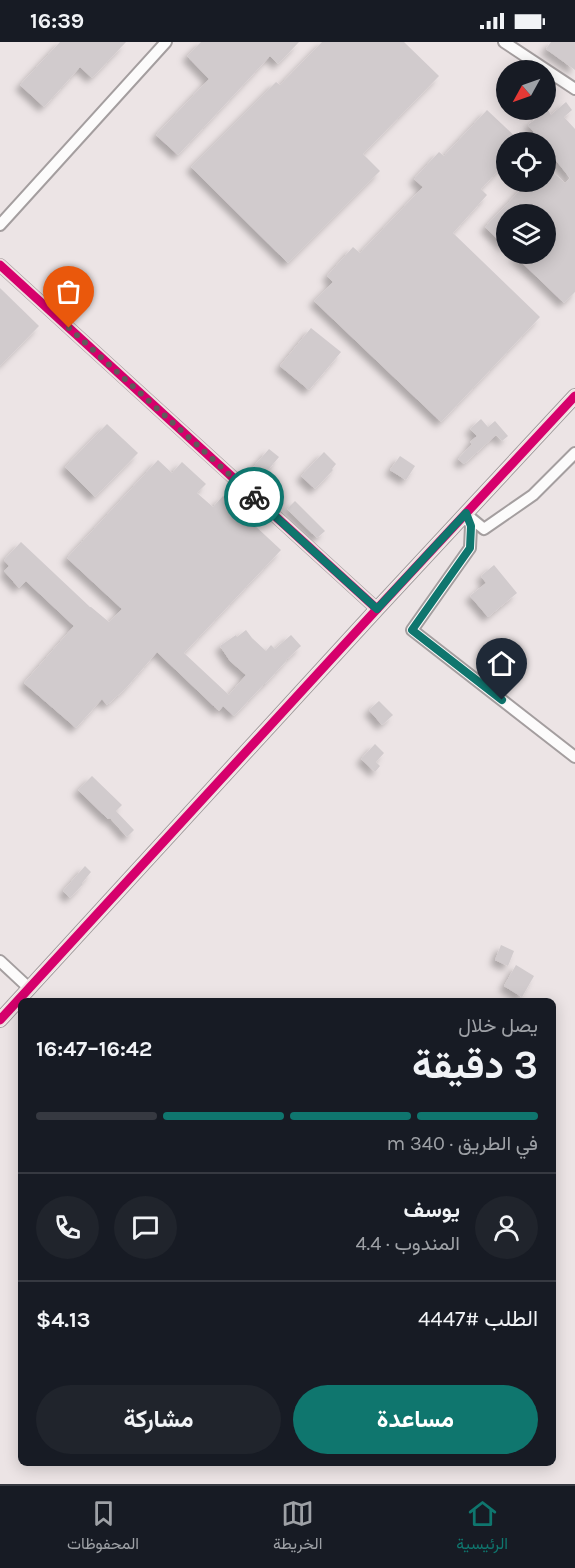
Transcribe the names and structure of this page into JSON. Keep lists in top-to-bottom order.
{
  "north": "bottom left",
  "page": {
    "status": "16:39",
    "heading": ["3 دقيقة", "يصل خلال", "16:42–16:47"],
    "panel": [
      "يوسف",
      "المندوب · 4.4",
      "الطلب #4447",
      "$4.13"
    ],
    "bar": "في الطريق · 340 m",
    "buttons": ["مساعدة", "مشاركة"],
    "tabs": ["الرئيسية", "الخريطة", "المحفوظات"]
  }
}
